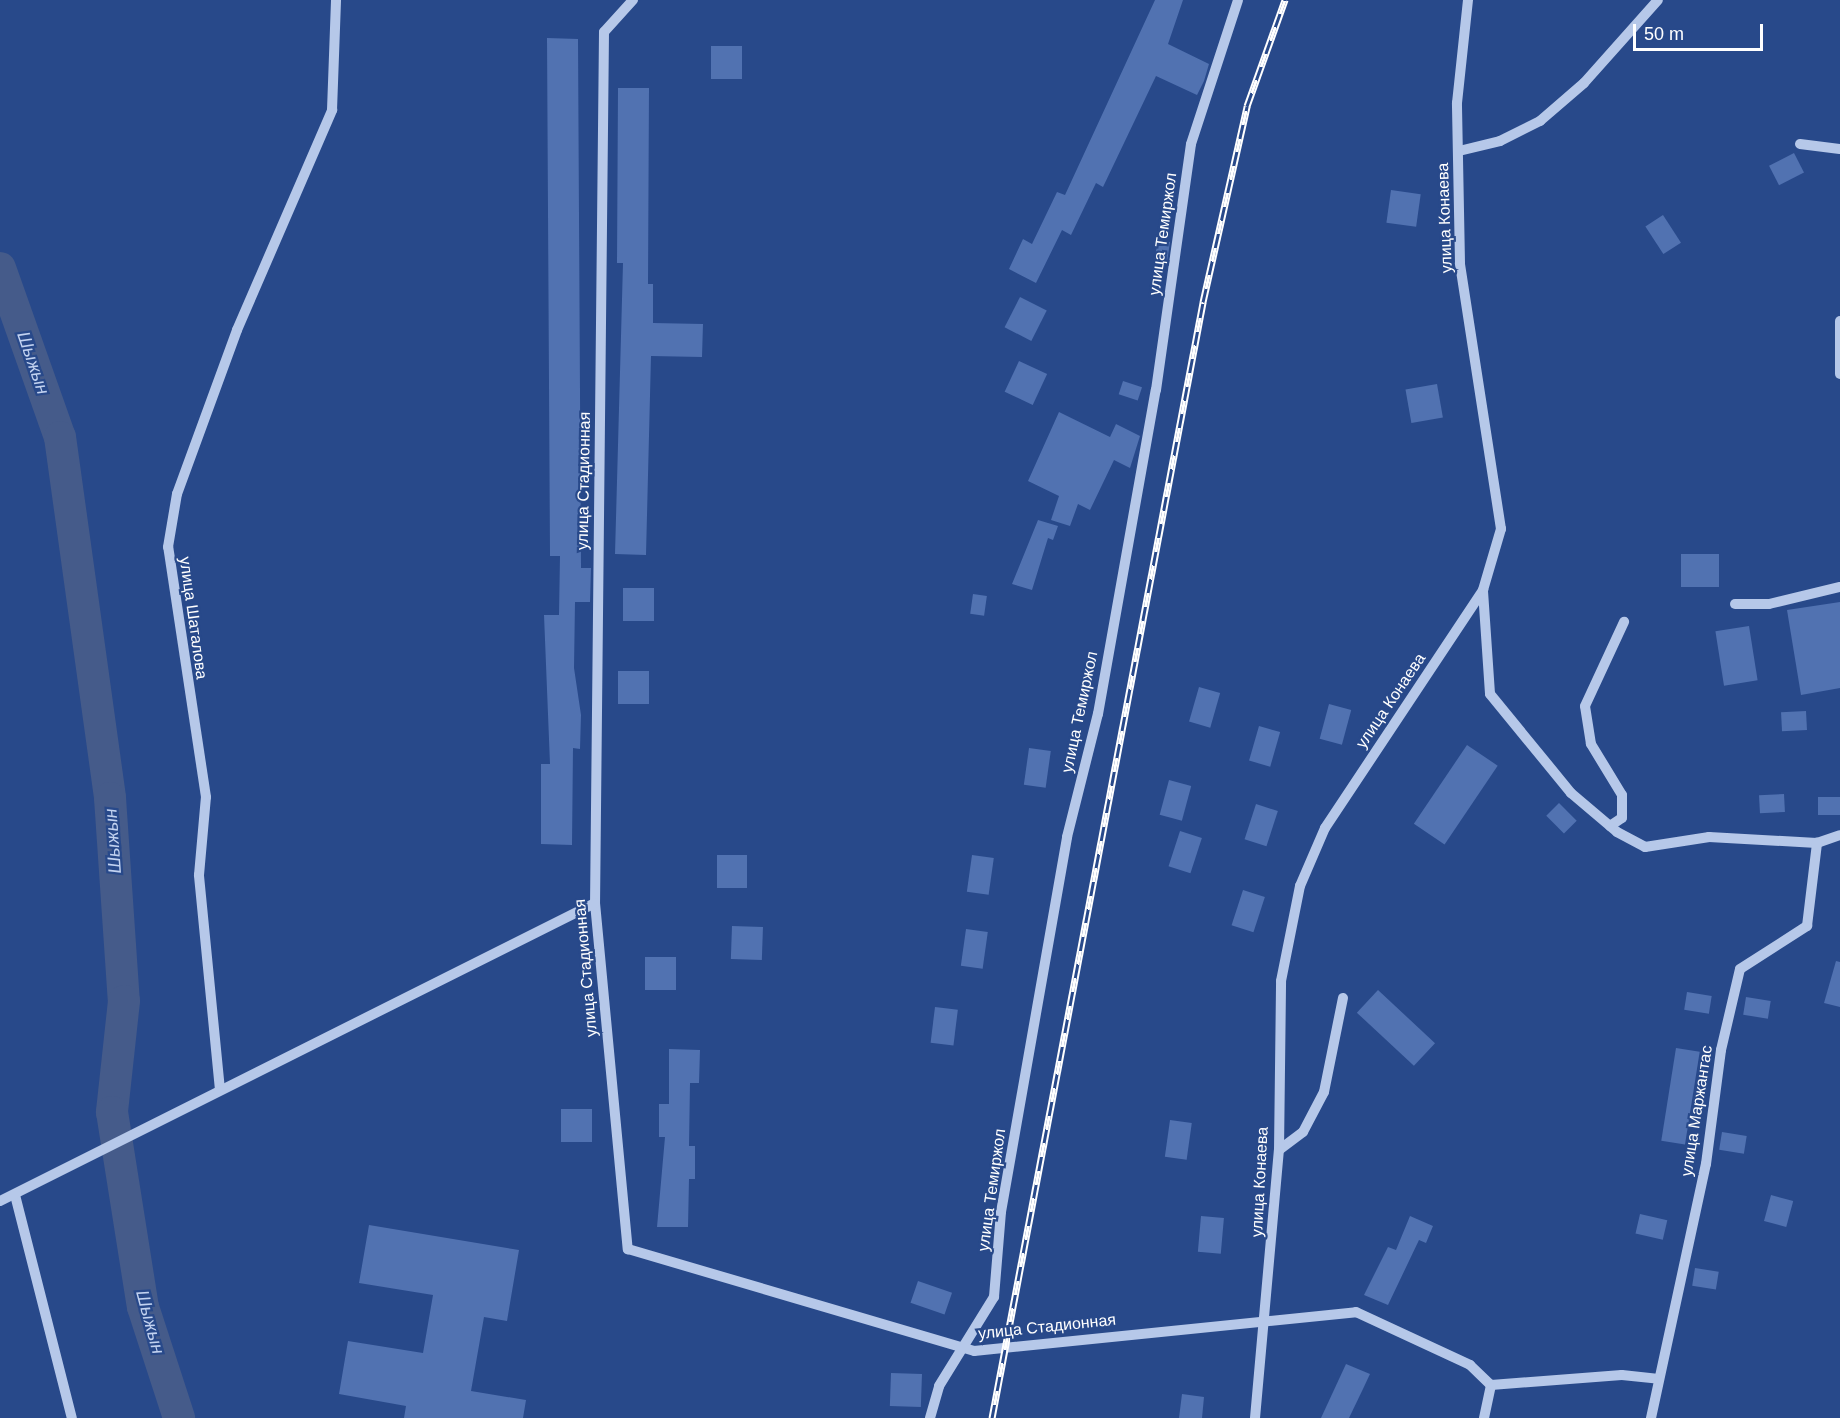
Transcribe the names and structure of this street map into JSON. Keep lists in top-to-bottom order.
{
  "streets": {
    "street": [
      "улица Конаева",
      "улица Темиржол",
      "улица Стадионная",
      "улица Шаталова",
      "улица Маржантас"
    ]
  },
  "crossings": [
    ["улица Конаева", "улица Стадионная"],
    ["улица Темиржол", "улица Стадионная"]
  ],
  "water": ["Шыжын"],
  "scale_bar": "50 m"
}
